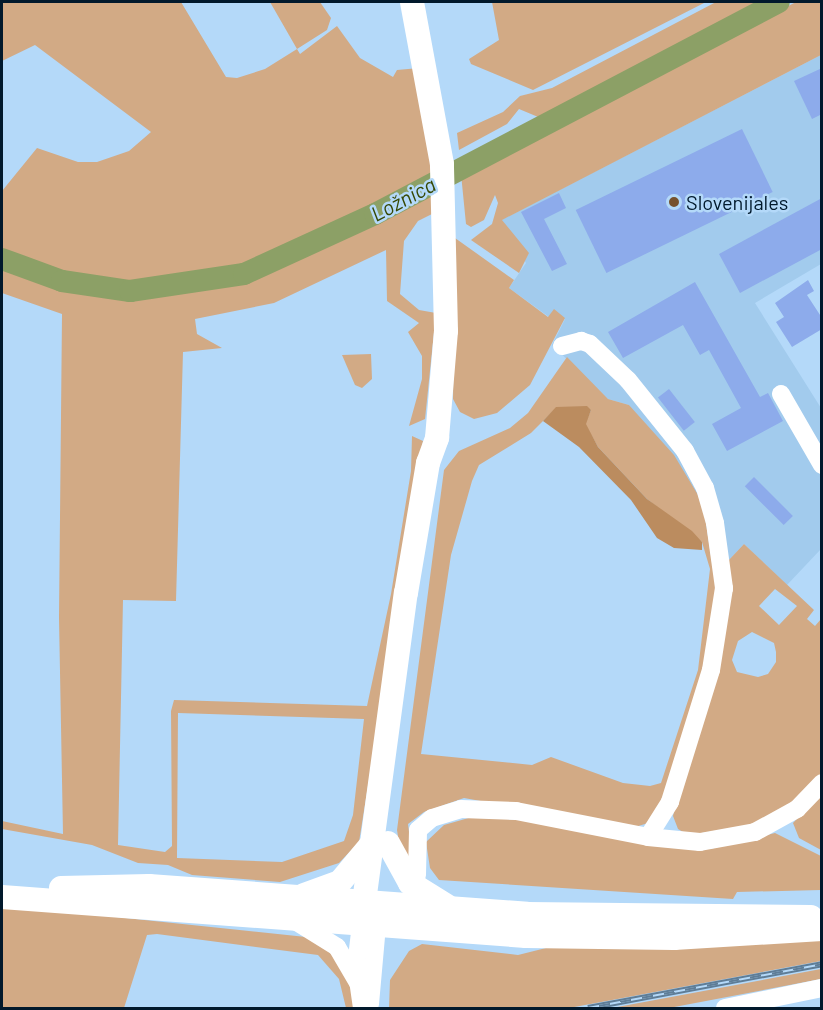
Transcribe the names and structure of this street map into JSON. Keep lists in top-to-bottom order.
{
  "water": ["Ložnica"],
  "places": ["Slovenijales"]
}
